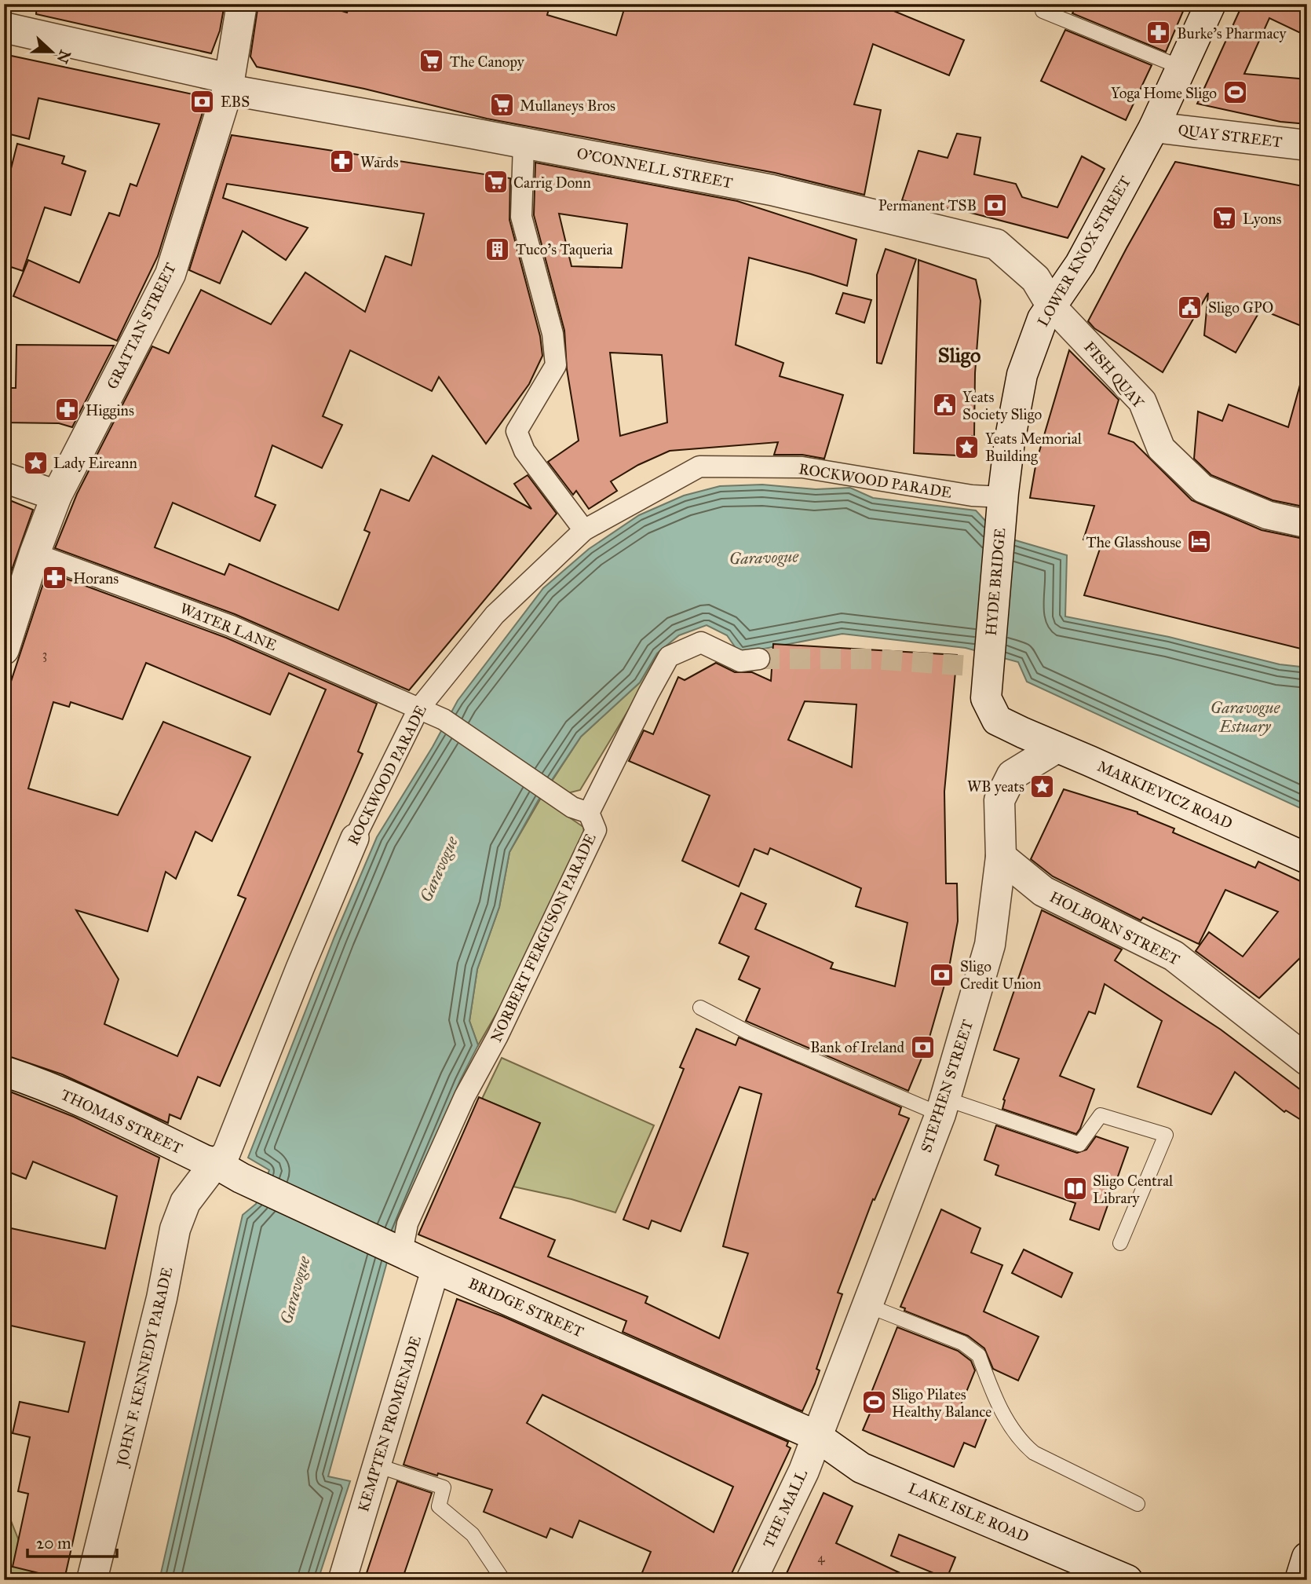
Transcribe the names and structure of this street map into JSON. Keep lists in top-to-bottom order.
{
  "streets": {
    "street": [
      "QUAY STREET",
      "O'CONNELL STREET",
      "LOWER KNOX STREET",
      "GRATTAN STREET",
      "FISH QUAY",
      "ROCKWOOD PARADE",
      "HYDE BRIDGE",
      "WATER LANE",
      "MARKIEVICZ ROAD",
      "HOLBORN STREET",
      "NORBERT FERGUSON PARADE",
      "STEPHEN STREET",
      "THOMAS STREET",
      "BRIDGE STREET",
      "JOHN F. KENNEDY PARADE",
      "KEMPTEN PROMENADE",
      "THE MALL",
      "LAKE ISLE ROAD"
    ]
  },
  "crossings": [
    ["QUAY STREET", "LOWER KNOX STREET"],
    ["O'CONNELL STREET", "LOWER KNOX STREET"],
    ["O'CONNELL STREET", "GRATTAN STREET"],
    ["O'CONNELL STREET", "FISH QUAY"],
    ["LOWER KNOX STREET", "FISH QUAY"],
    ["LOWER KNOX STREET", "ROCKWOOD PARADE"],
    ["LOWER KNOX STREET", "HYDE BRIDGE"],
    ["GRATTAN STREET", "WATER LANE"],
    ["ROCKWOOD PARADE", "HYDE BRIDGE"],
    ["ROCKWOOD PARADE", "WATER LANE"],
    ["ROCKWOOD PARADE", "THOMAS STREET"],
    ["ROCKWOOD PARADE", "BRIDGE STREET"],
    ["ROCKWOOD PARADE", "JOHN F. KENNEDY PARADE"],
    ["HYDE BRIDGE", "MARKIEVICZ ROAD"],
    ["WATER LANE", "NORBERT FERGUSON PARADE"],
    ["MARKIEVICZ ROAD", "STEPHEN STREET"],
    ["HOLBORN STREET", "STEPHEN STREET"],
    ["NORBERT FERGUSON PARADE", "BRIDGE STREET"],
    ["STEPHEN STREET", "BRIDGE STREET"],
    ["STEPHEN STREET", "THE MALL"],
    ["STEPHEN STREET", "LAKE ISLE ROAD"],
    ["THOMAS STREET", "BRIDGE STREET"],
    ["THOMAS STREET", "JOHN F. KENNEDY PARADE"],
    ["BRIDGE STREET", "JOHN F. KENNEDY PARADE"],
    ["BRIDGE STREET", "KEMPTEN PROMENADE"],
    ["BRIDGE STREET", "THE MALL"],
    ["BRIDGE STREET", "LAKE ISLE ROAD"],
    ["THE MALL", "LAKE ISLE ROAD"]
  ],
  "districts": ["Sligo"],
  "water": ["Garavogue", "Garavogue Estuary"],
  "places": {
    "pharmacy": [
      "Burke's Pharmacy",
      "Wards",
      "Higgins",
      "Horans"
    ],
    "supermarket": [
      "The Canopy",
      "Mullaneys Bros",
      "Carrig Donn",
      "Lyons"
    ],
    "sports": ["Yoga Home Sligo", "Sligo Pilates Healthy Balance"],
    "bank": [
      "EBS",
      "Permanent TSB",
      "Sligo Credit Union",
      "Bank of Ireland"
    ],
    "building": ["Tuco's Taqueria"],
    "public building": ["Sligo GPO", "Yeats Society Sligo"],
    "place": ["Yeats Memorial Building", "Lady Eireann", "WB yeats"],
    "hotel": ["The Glasshouse"],
    "library": ["Sligo Central Library"]
  },
  "house_numbers": ["3", "4"],
  "scale_bar": "20 m",
  "north": "right"
}
